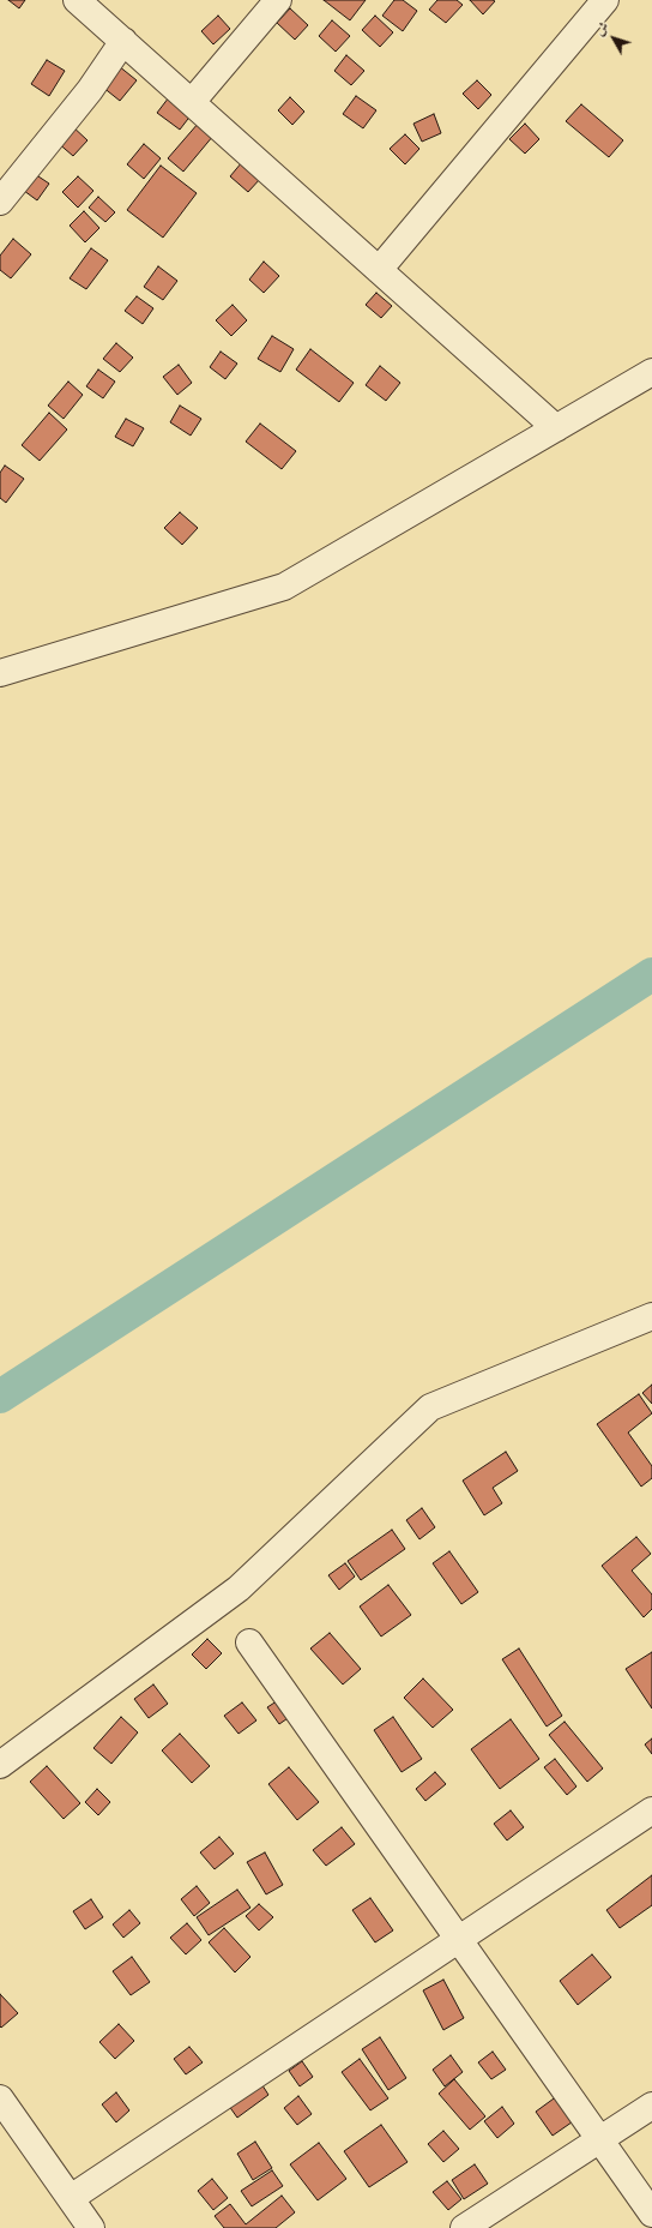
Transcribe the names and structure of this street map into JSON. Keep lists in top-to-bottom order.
{
  "north": "top left"
}
